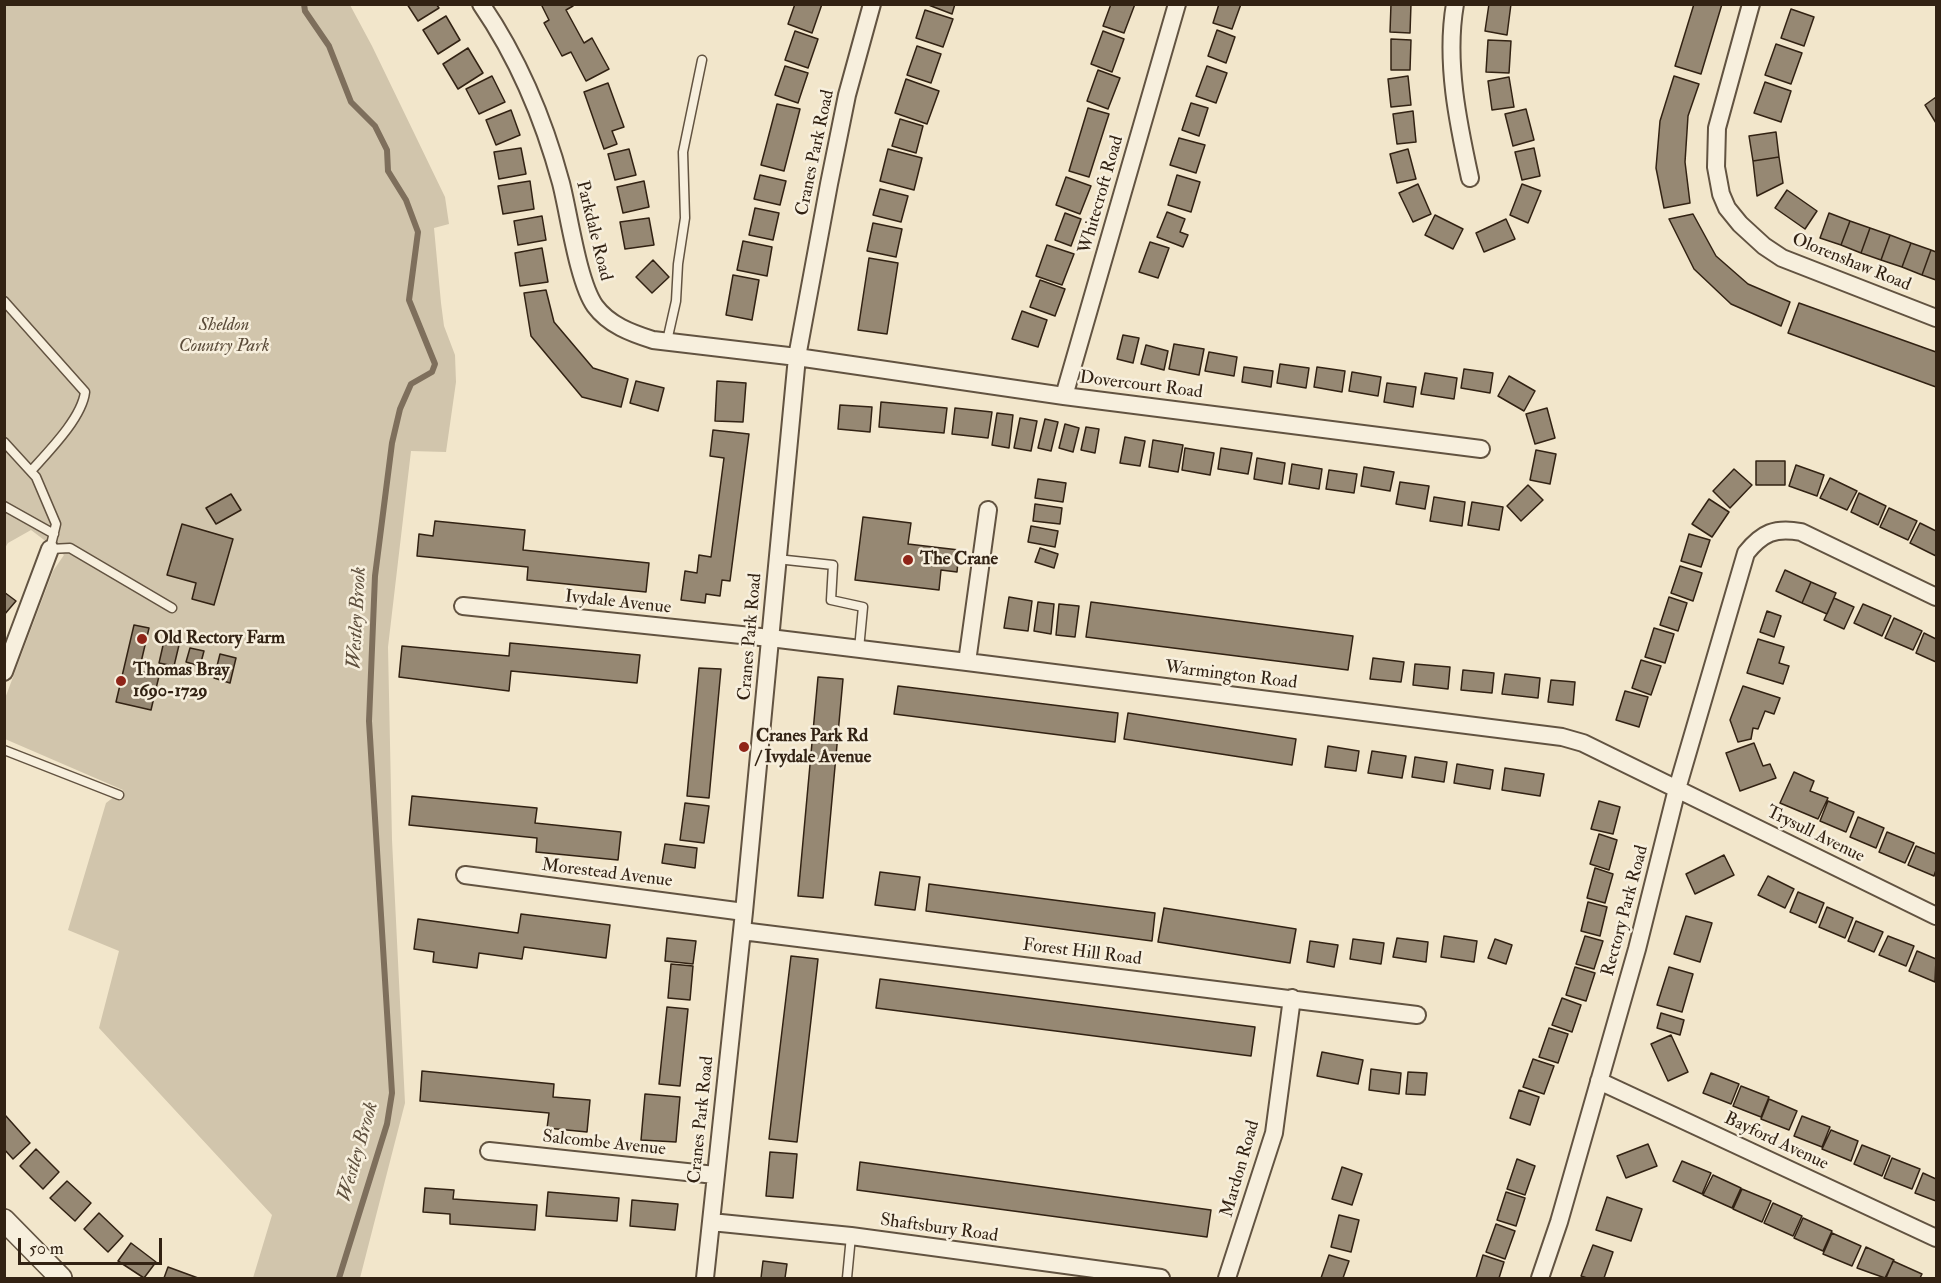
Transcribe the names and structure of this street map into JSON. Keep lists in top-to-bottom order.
{
  "streets": {
    "street": [
      "Cranes Park Road",
      "Whitecroft Road",
      "Parkdale Road",
      "Olorenshaw Road",
      "Dovercourt Road",
      "Ivydale Avenue",
      "Warmington Road",
      "Trysull Avenue",
      "Morestead Avenue",
      "Rectory Park Road",
      "Forest Hill Road",
      "Bayford Avenue",
      "Salcombe Avenue",
      "Mardon Road",
      "Shaftsbury Road"
    ]
  },
  "crossings": [
    ["Cranes Park Road", "Parkdale Road"],
    ["Cranes Park Road", "Dovercourt Road"],
    ["Cranes Park Road", "Ivydale Avenue"],
    ["Cranes Park Road", "Warmington Road"],
    ["Cranes Park Road", "Morestead Avenue"],
    ["Cranes Park Road", "Forest Hill Road"],
    ["Cranes Park Road", "Salcombe Avenue"],
    ["Cranes Park Road", "Shaftsbury Road"],
    ["Whitecroft Road", "Dovercourt Road"],
    ["Parkdale Road", "Dovercourt Road"],
    ["Ivydale Avenue", "Warmington Road"],
    ["Warmington Road", "Trysull Avenue"],
    ["Warmington Road", "Rectory Park Road"],
    ["Trysull Avenue", "Rectory Park Road"],
    ["Rectory Park Road", "Bayford Avenue"],
    ["Forest Hill Road", "Mardon Road"]
  ],
  "water": ["Westley Brook"],
  "parks": ["Sheldon Country Park"],
  "places": [
    "The Crane",
    "Old Rectory Farm",
    "Thomas Bray 1690-1729",
    "Cranes Park Rd / Ivydale Avenue"
  ],
  "scale_bar": "50 m"
}
